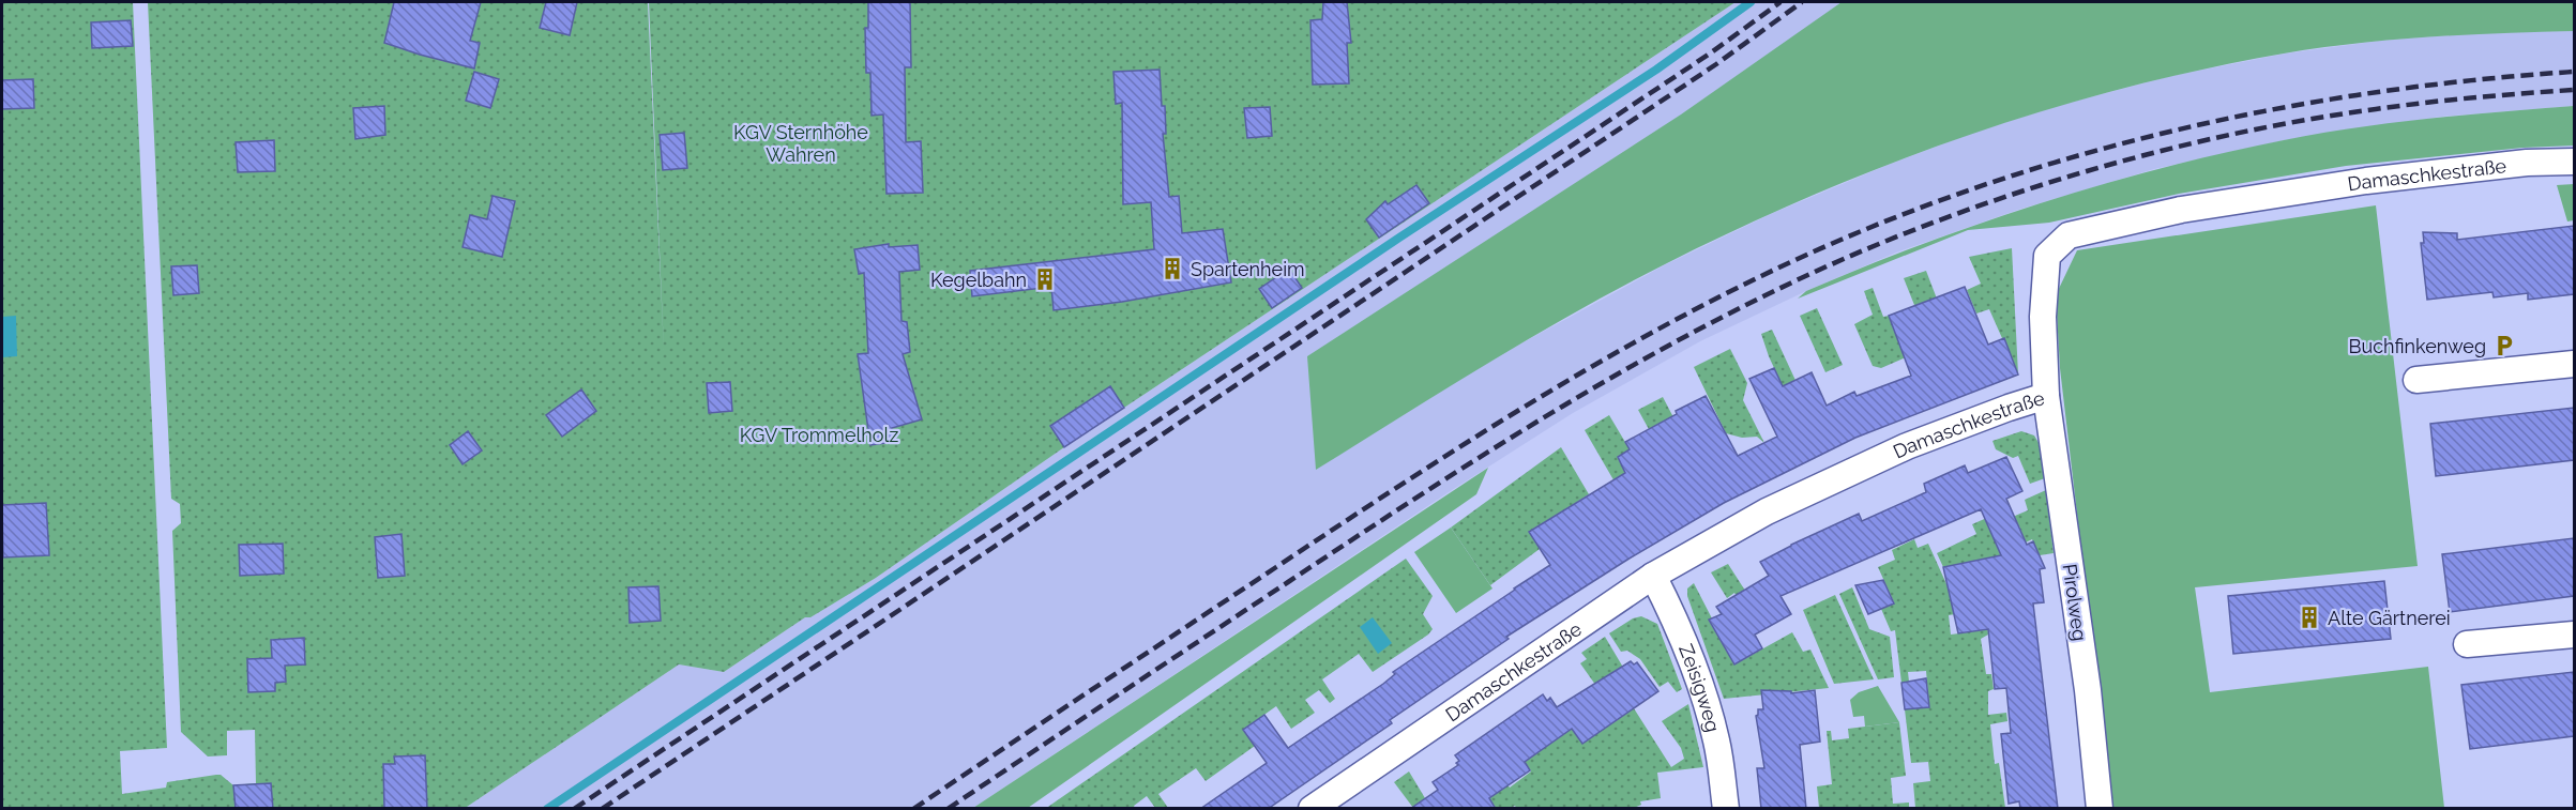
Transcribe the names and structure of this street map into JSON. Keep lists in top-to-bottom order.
{
  "streets": {
    "street": ["Damaschkestraße", "Pirolweg", "Zeisigweg"]
  },
  "crossings": [
    ["Damaschkestraße", "Pirolweg"],
    ["Damaschkestraße", "Zeisigweg"]
  ],
  "parks": ["KGV Sternhöhe Wahren", "KGV Trommelholz"],
  "places": {
    "building": ["Spartenheim", "Kegelbahn", "Alte Gärtnerei"],
    "parking": ["Buchfinkenweg"]
  }
}
